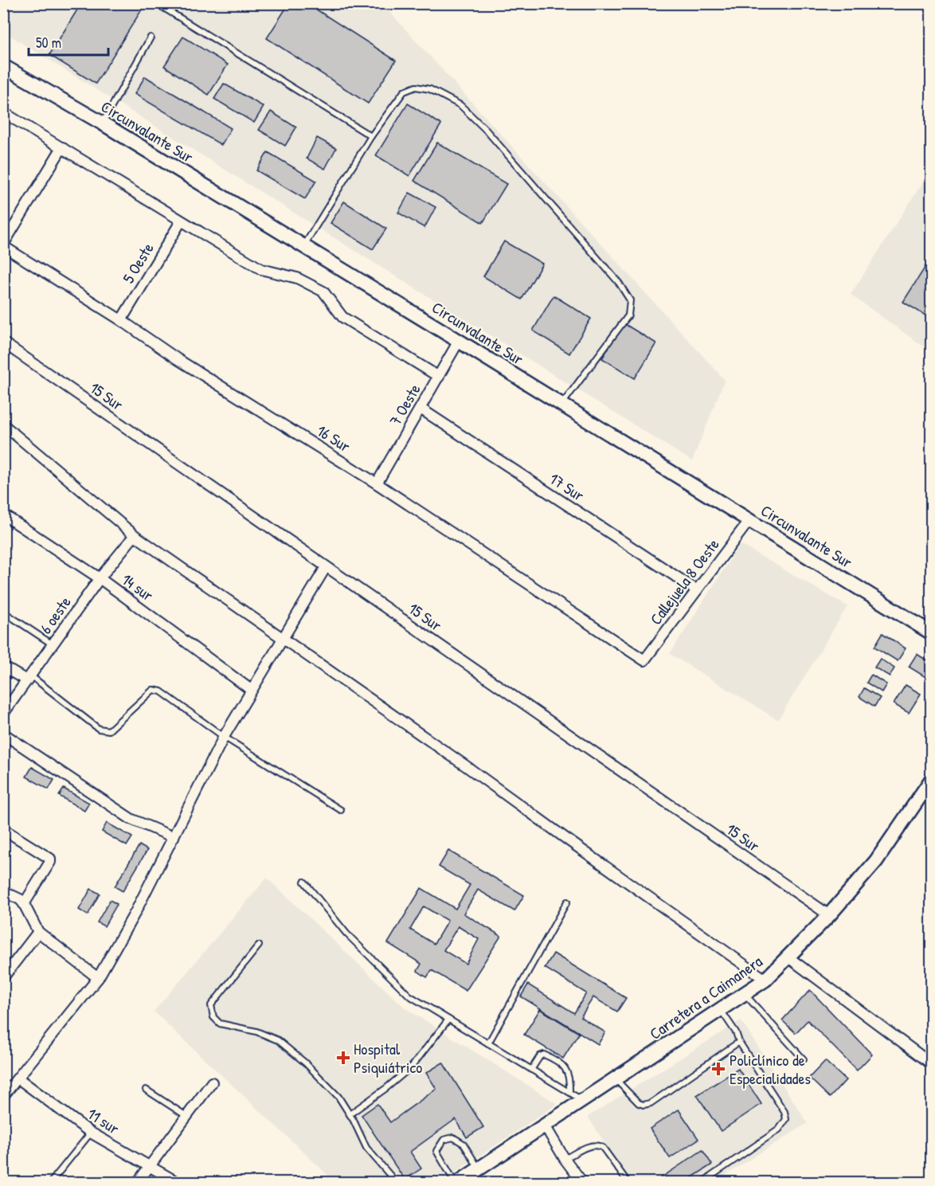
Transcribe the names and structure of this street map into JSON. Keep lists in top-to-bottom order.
{
  "streets": {
    "main road": ["Circunvalante Sur", "Carretera a Caimanera"],
    "street": [
      "5 Oeste",
      "15 Sur",
      "7 Oeste",
      "16 Sur",
      "17 Sur",
      "Callejuela 8 Oeste",
      "14 sur",
      "6 oeste",
      "11 sur"
    ]
  },
  "crossings": [
    ["Circunvalante Sur", "7 Oeste"],
    ["Circunvalante Sur", "Callejuela 8 Oeste"],
    ["5 Oeste", "16 Sur"],
    ["15 Sur", "Carretera a Caimanera"],
    ["7 Oeste", "16 Sur"],
    ["7 Oeste", "17 Sur"],
    ["16 Sur", "Callejuela 8 Oeste"],
    ["17 Sur", "Callejuela 8 Oeste"],
    ["14 sur", "6 oeste"]
  ],
  "places": {
    "health": ["Hospital Psiquiátrico", "Policlínico de Especialidades"]
  },
  "scale_bar": "50 m"
}
